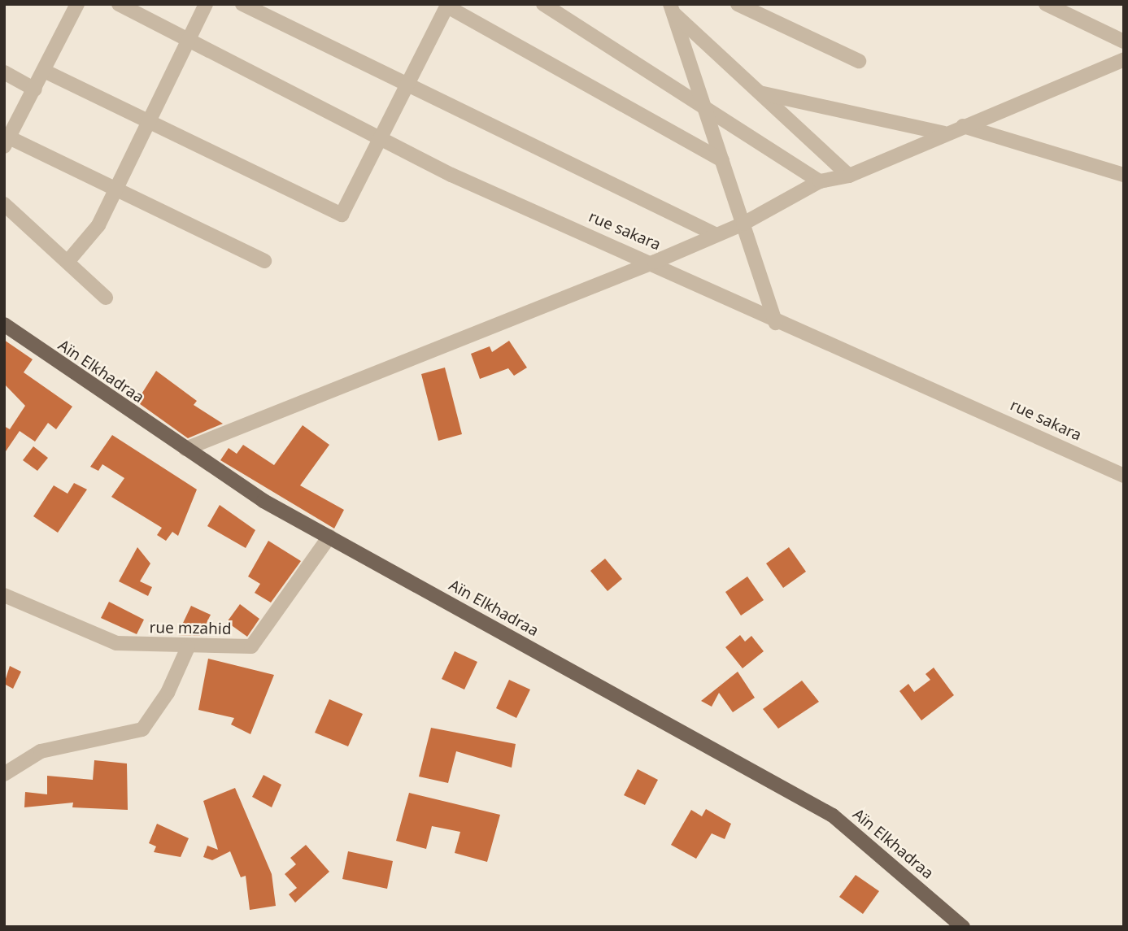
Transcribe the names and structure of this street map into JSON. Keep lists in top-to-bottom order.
{
  "streets": {
    "main road": ["Aïn Elkhadraa"],
    "street": ["rue sakara", "rue mzahid"]
  },
  "crossings": [
    ["Aïn Elkhadraa", "rue mzahid"]
  ]
}
